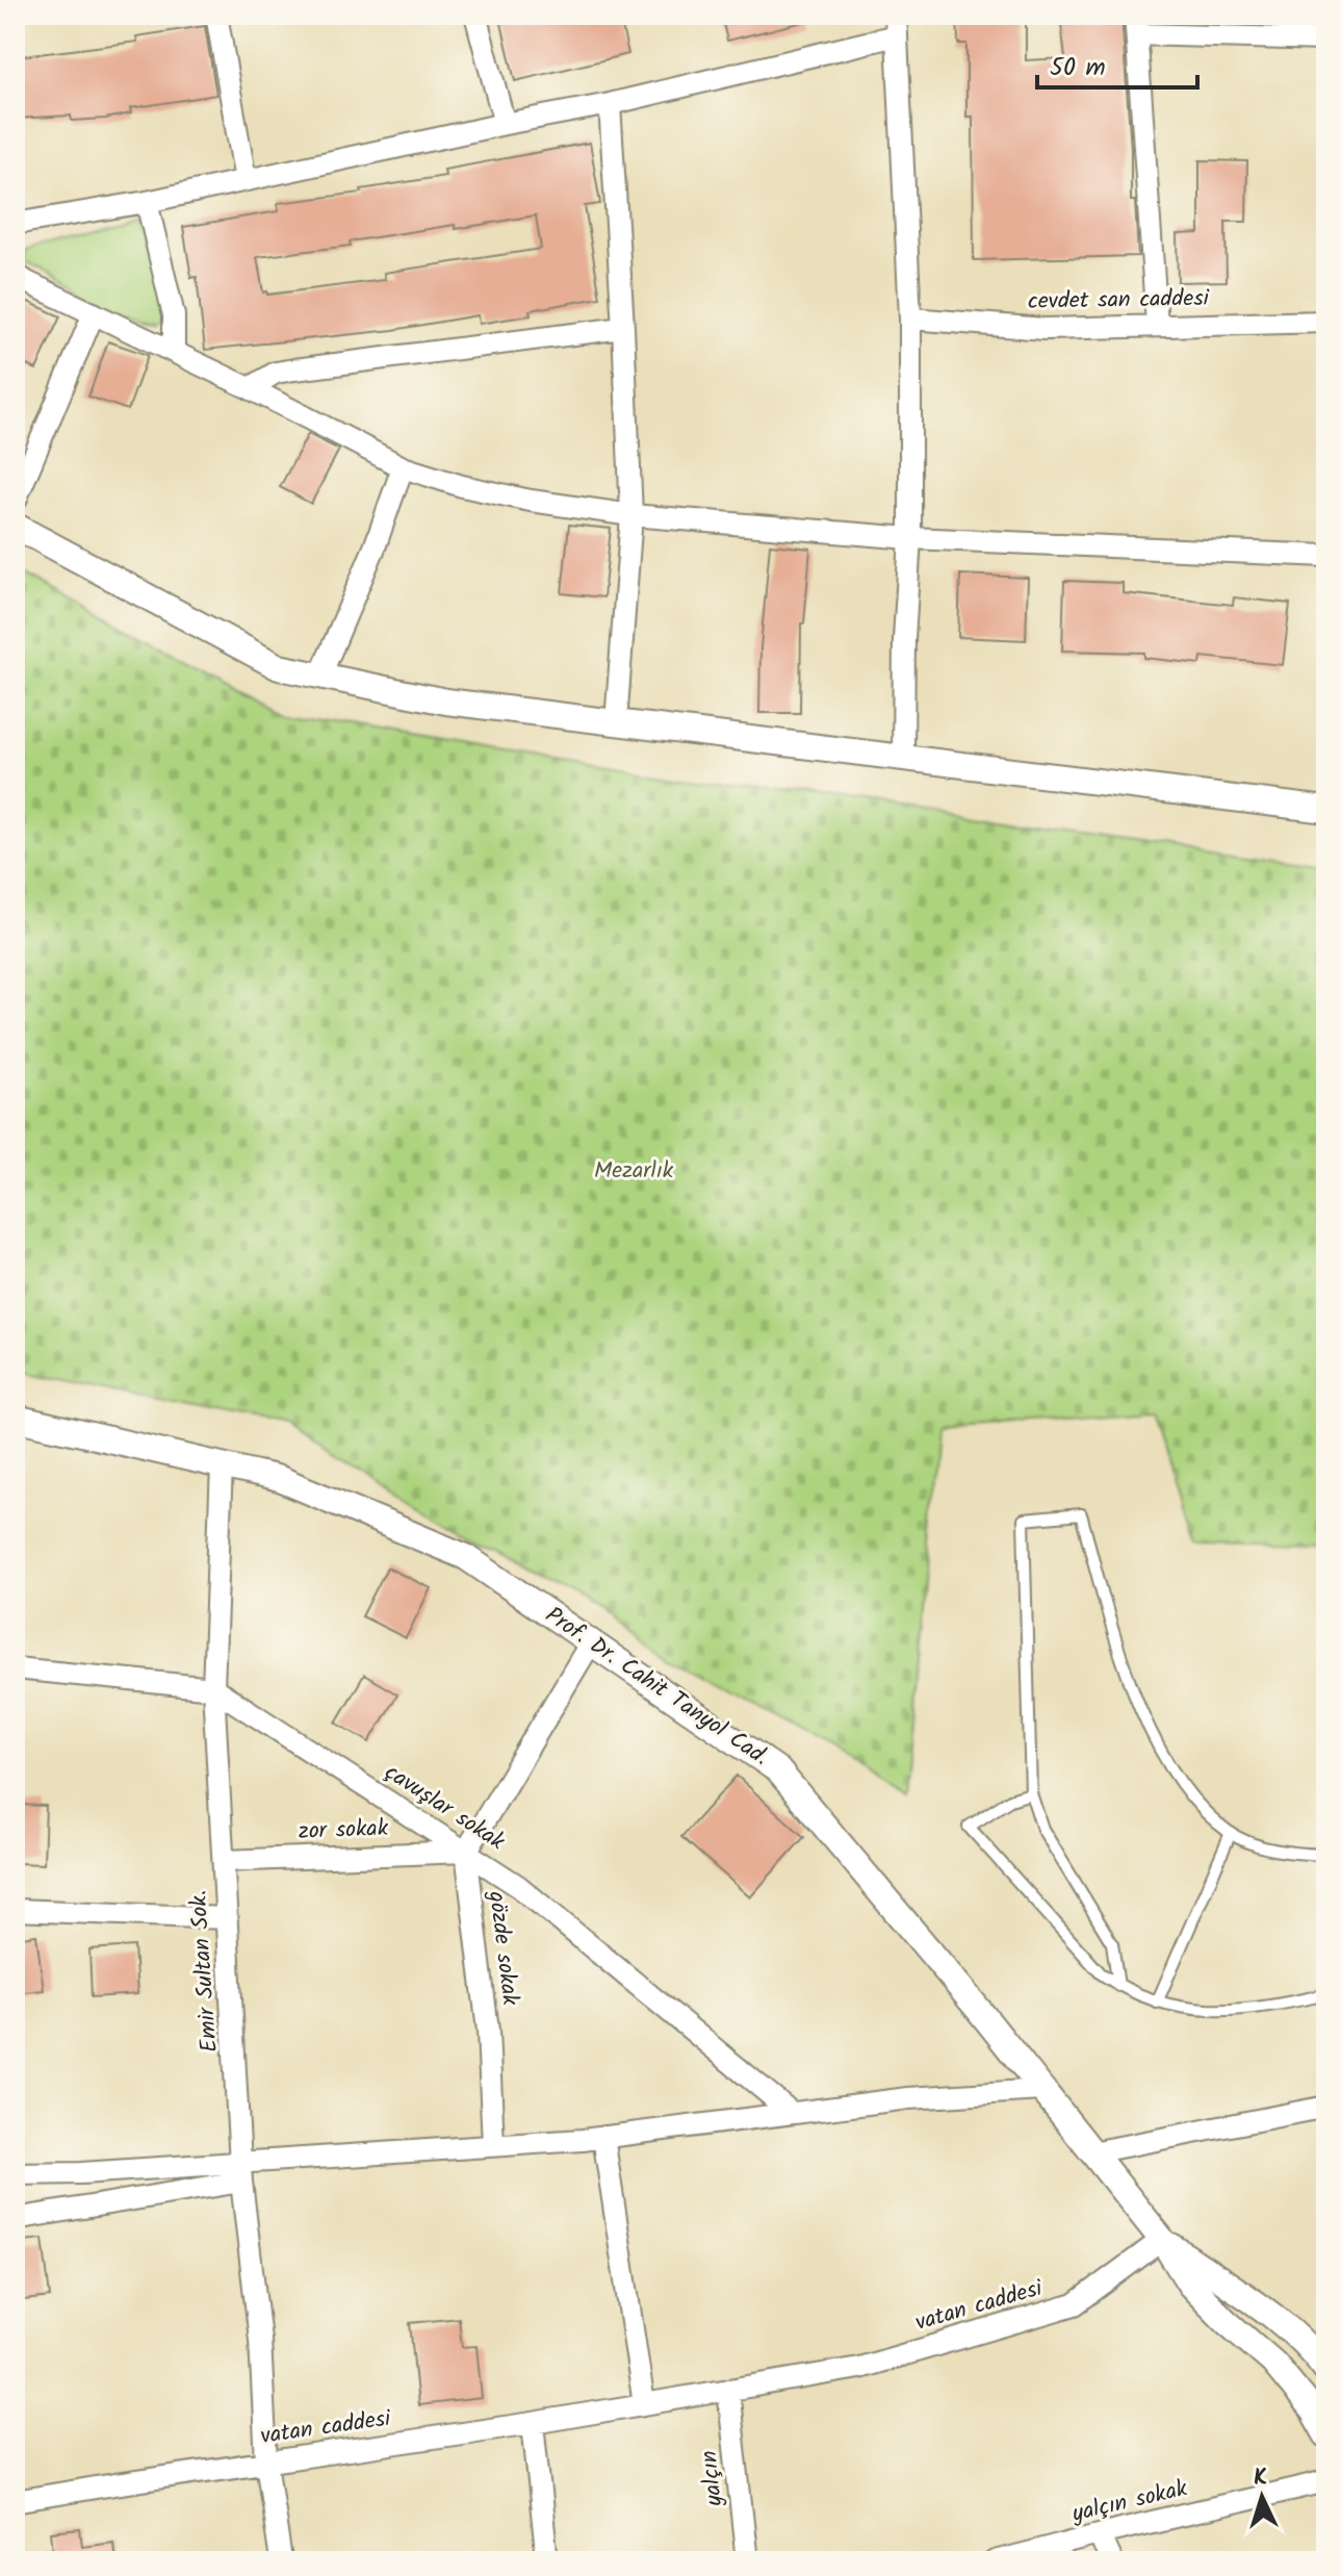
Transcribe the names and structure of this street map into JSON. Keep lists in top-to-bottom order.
{
  "streets": {
    "street": [
      "cevdet san caddesi",
      "Prof. Dr. Cahit Tanyol Cad.",
      "çavuşlar sokak",
      "zor sokak",
      "gözde sokak",
      "Emir Sultan Sok.",
      "vatan caddesi",
      "yalçın",
      "yalçın sokak"
    ]
  },
  "crossings": [
    ["Prof. Dr. Cahit Tanyol Cad.", "Emir Sultan Sok."],
    ["Prof. Dr. Cahit Tanyol Cad.", "vatan caddesi"],
    ["çavuşlar sokak", "zor sokak"],
    ["çavuşlar sokak", "gözde sokak"],
    ["çavuşlar sokak", "Emir Sultan Sok."],
    ["zor sokak", "gözde sokak"],
    ["zor sokak", "Emir Sultan Sok."],
    ["Emir Sultan Sok.", "vatan caddesi"],
    ["vatan caddesi", "yalçın"]
  ],
  "parks": ["Mezarlık"],
  "scale_bar": "50 m",
  "north": "top"
}
